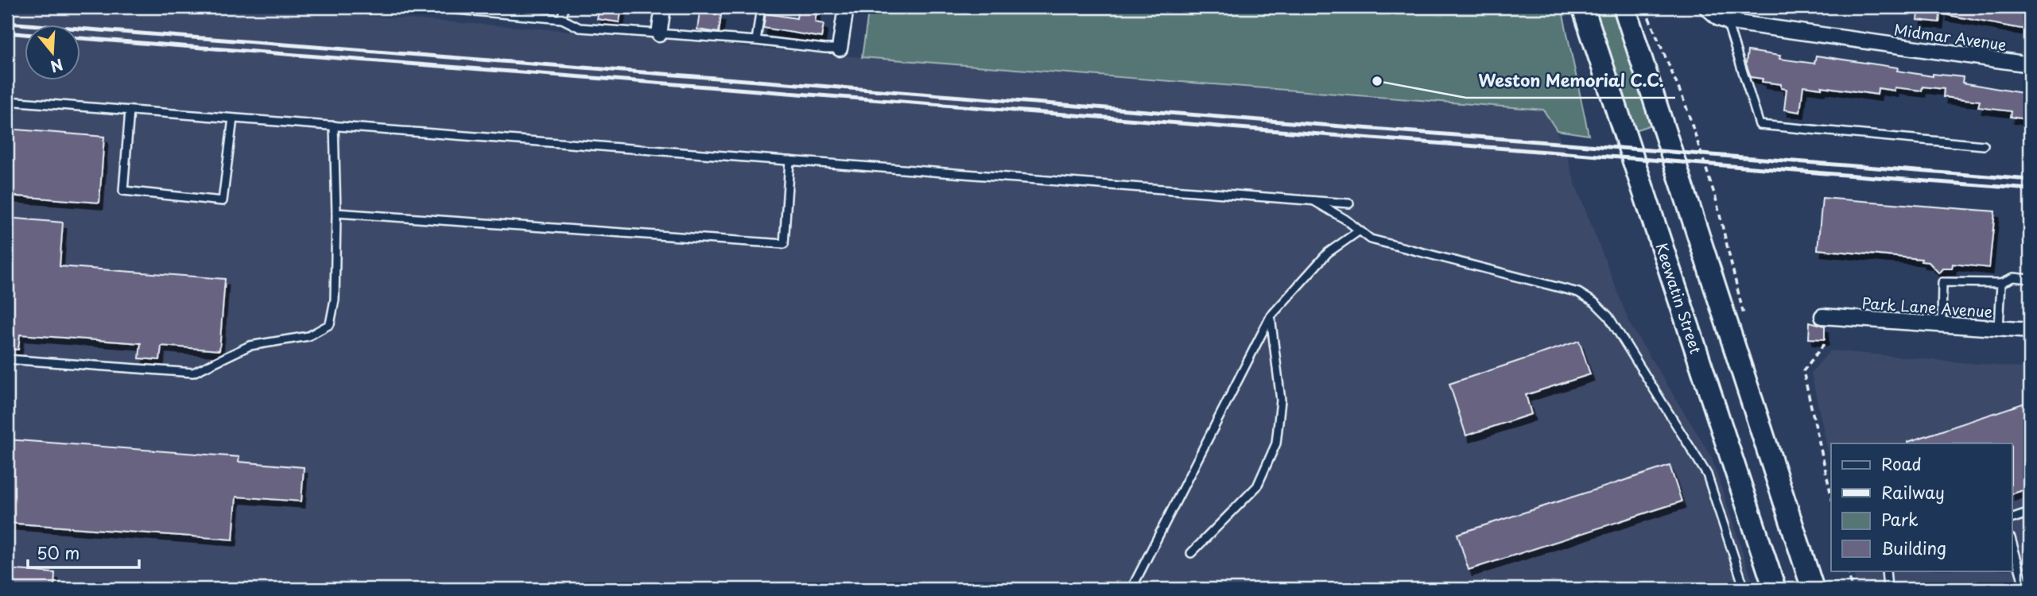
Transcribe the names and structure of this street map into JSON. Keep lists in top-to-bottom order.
{
  "streets": {
    "main road": ["Keewatin Street"],
    "street": ["Midmar Avenue", "Park Lane Avenue"]
  },
  "places": ["Weston Memorial C.C."],
  "legend": [
    "Road",
    "Railway",
    "Park",
    "Building"
  ],
  "scale_bar": "50 m",
  "north": "bottom"
}
